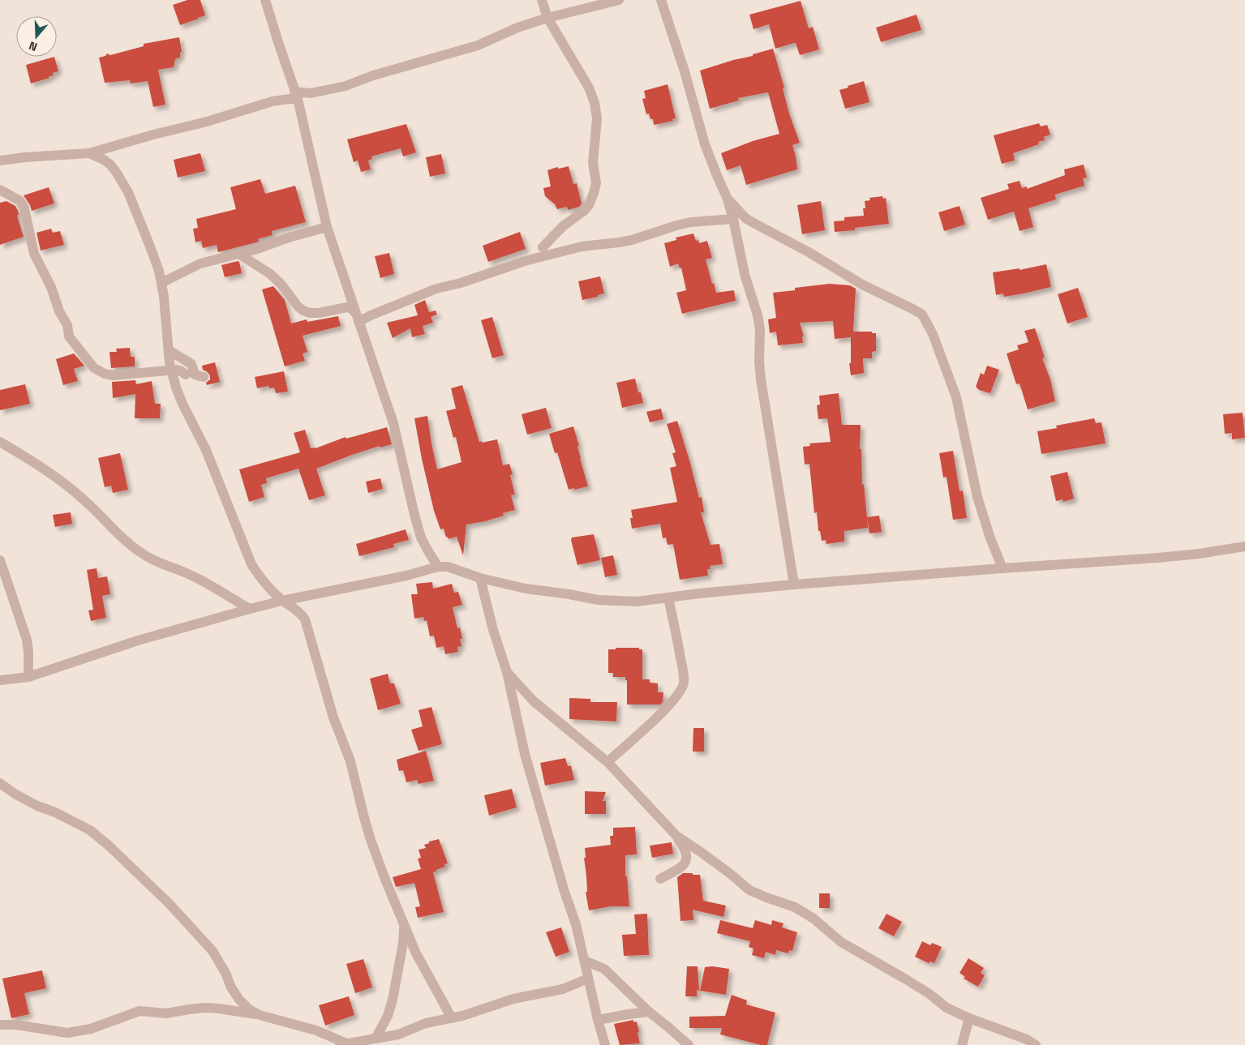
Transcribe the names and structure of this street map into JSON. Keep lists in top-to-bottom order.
{
  "north": "bottom"
}
